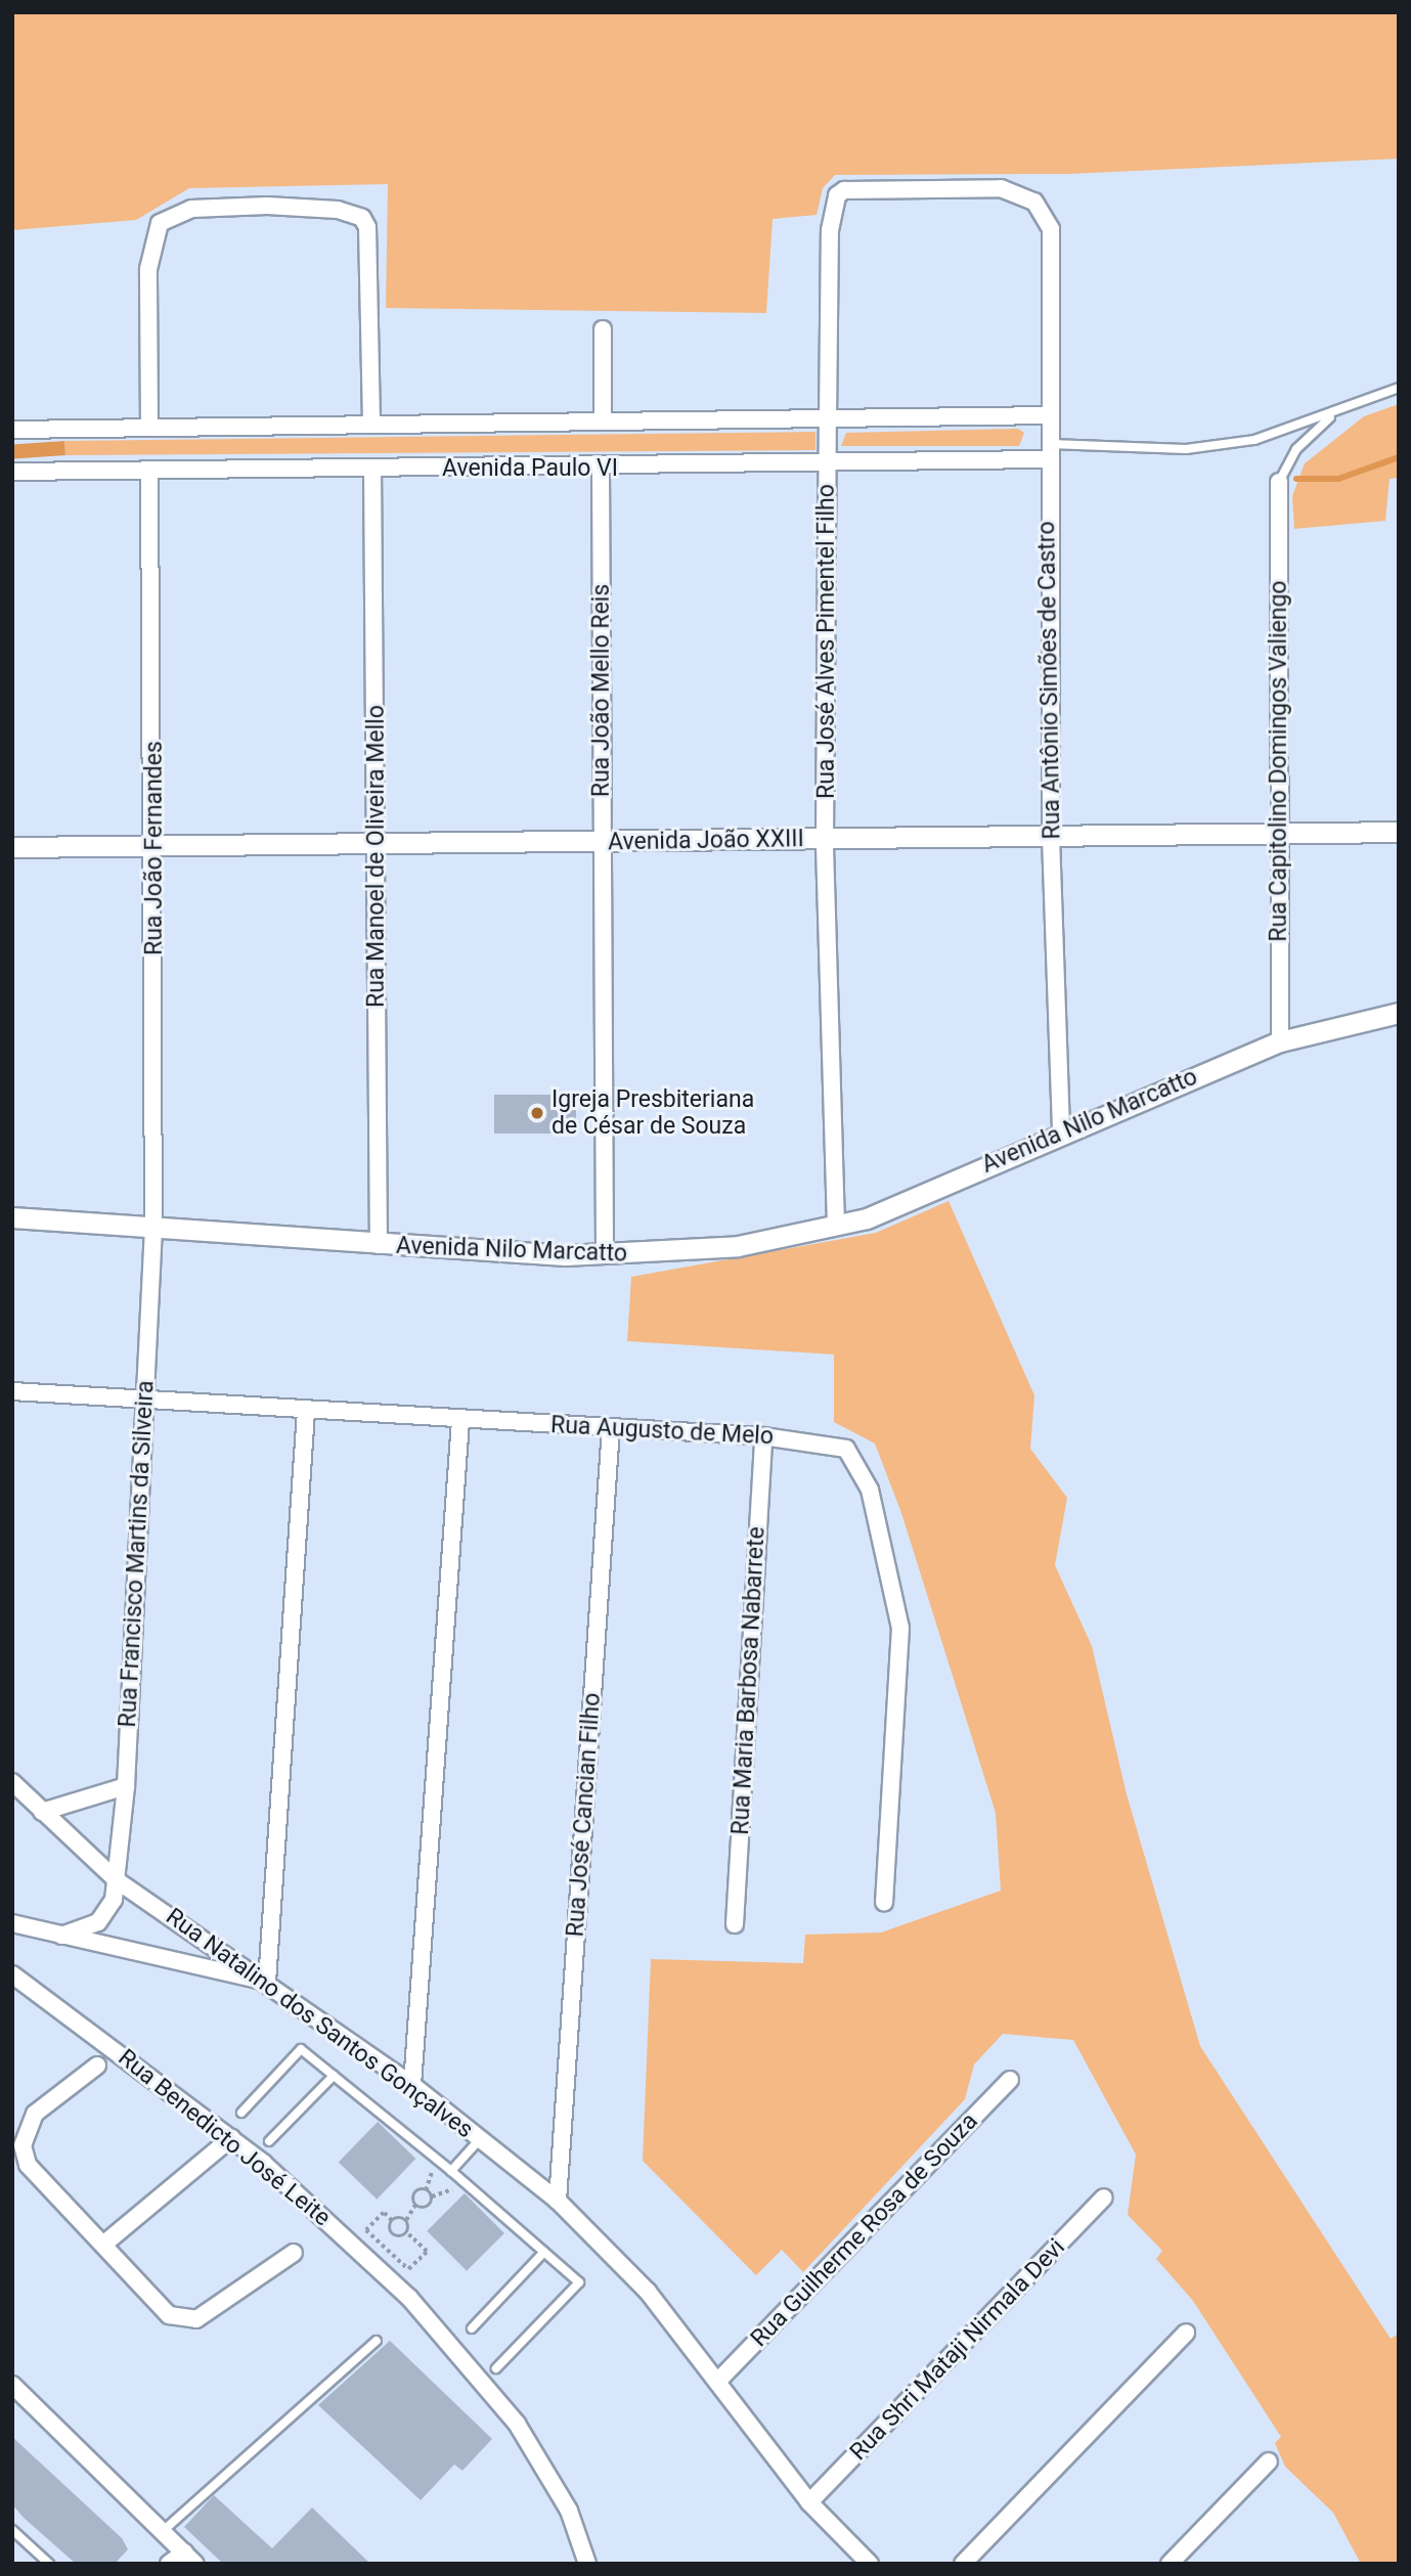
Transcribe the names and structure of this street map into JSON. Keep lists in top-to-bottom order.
{
  "streets": {
    "street": [
      "Avenida Paulo VI",
      "Rua José Alves Pimentel Filho",
      "Rua Antônio Simões de Castro",
      "Rua João Mello Reis",
      "Rua Capitolino Domingos Valiengo",
      "Avenida João XXIII",
      "Rua João Fernandes",
      "Rua Manoel de Oliveira Mello",
      "Avenida Nilo Marcatto",
      "Rua Augusto de Melo",
      "Rua Francisco Martins da Silveira",
      "Rua Maria Barbosa Nabarrete",
      "Rua José Cancian Filho",
      "Rua Natalino dos Santos Gonçalves",
      "Rua Benedicto José Leite",
      "Rua Guilherme Rosa de Souza",
      "Rua Shri Mataji Nirmala Devi"
    ]
  },
  "crossings": [
    ["Avenida Paulo VI", "Rua José Alves Pimentel Filho"],
    ["Avenida Paulo VI", "Rua Antônio Simões de Castro"],
    ["Avenida Paulo VI", "Rua João Mello Reis"],
    ["Avenida Paulo VI", "Rua João Fernandes"],
    ["Avenida Paulo VI", "Rua Manoel de Oliveira Mello"],
    ["Rua José Alves Pimentel Filho", "Rua Antônio Simões de Castro"],
    ["Rua José Alves Pimentel Filho", "Avenida João XXIII"],
    ["Rua José Alves Pimentel Filho", "Avenida Nilo Marcatto"],
    ["Rua Antônio Simões de Castro", "Avenida João XXIII"],
    ["Rua Antônio Simões de Castro", "Avenida Nilo Marcatto"],
    ["Rua João Mello Reis", "Avenida João XXIII"],
    ["Rua João Mello Reis", "Avenida Nilo Marcatto"],
    ["Rua Capitolino Domingos Valiengo", "Avenida João XXIII"],
    ["Rua Capitolino Domingos Valiengo", "Avenida Nilo Marcatto"],
    ["Avenida João XXIII", "Rua João Fernandes"],
    ["Avenida João XXIII", "Rua Manoel de Oliveira Mello"],
    ["Rua João Fernandes", "Avenida Nilo Marcatto"],
    ["Rua João Fernandes", "Rua Francisco Martins da Silveira"],
    ["Rua Manoel de Oliveira Mello", "Avenida Nilo Marcatto"],
    ["Avenida Nilo Marcatto", "Rua Francisco Martins da Silveira"],
    ["Rua Augusto de Melo", "Rua Francisco Martins da Silveira"],
    ["Rua Augusto de Melo", "Rua Maria Barbosa Nabarrete"],
    ["Rua Augusto de Melo", "Rua José Cancian Filho"],
    ["Rua Francisco Martins da Silveira", "Rua Natalino dos Santos Gonçalves"],
    ["Rua José Cancian Filho", "Rua Natalino dos Santos Gonçalves"],
    ["Rua Natalino dos Santos Gonçalves", "Rua Guilherme Rosa de Souza"],
    ["Rua Natalino dos Santos Gonçalves", "Rua Shri Mataji Nirmala Devi"]
  ],
  "places": ["Igreja Presbiteriana de César de Souza"]
}
